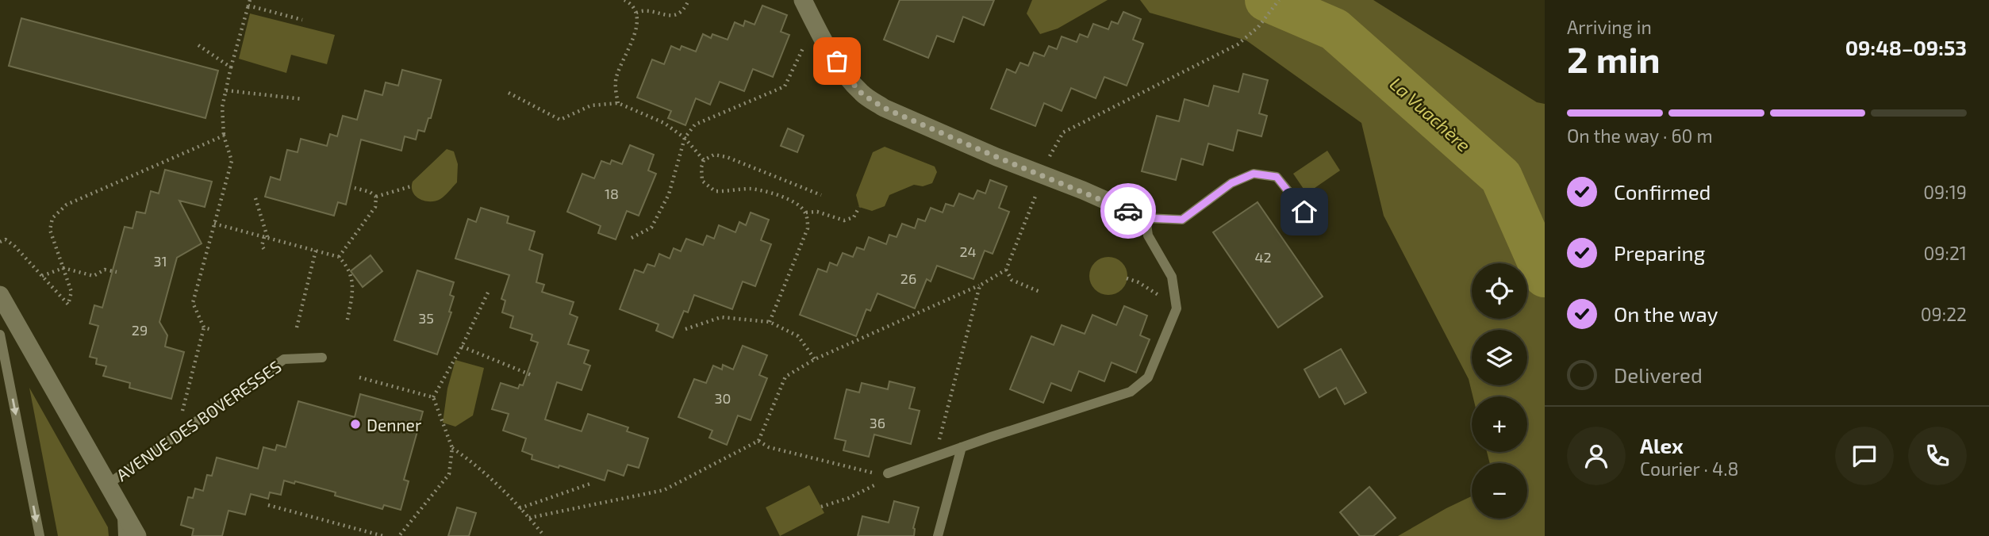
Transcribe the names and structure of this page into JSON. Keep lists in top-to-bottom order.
{
  "streets": {
    "street": ["AVENUE DES BOVERESSES"]
  },
  "water": ["La Vuachère"],
  "places": ["Denner"],
  "house_numbers": [
    "18",
    "24",
    "42",
    "31",
    "26",
    "35",
    "29",
    "30",
    "36"
  ],
  "page": {
    "heading": ["2 min", "Arriving in", "09:48–09:53"],
    "panel": ["Alex", "Courier · 4.8"],
    "bar": "On the way · 60 m",
    "list": [
      ["Confirmed", "09:19"],
      ["Preparing", "09:21"],
      ["On the way", "09:22"],
      "Delivered"
    ],
    "map_buttons": ["+", "−"]
  }
}
